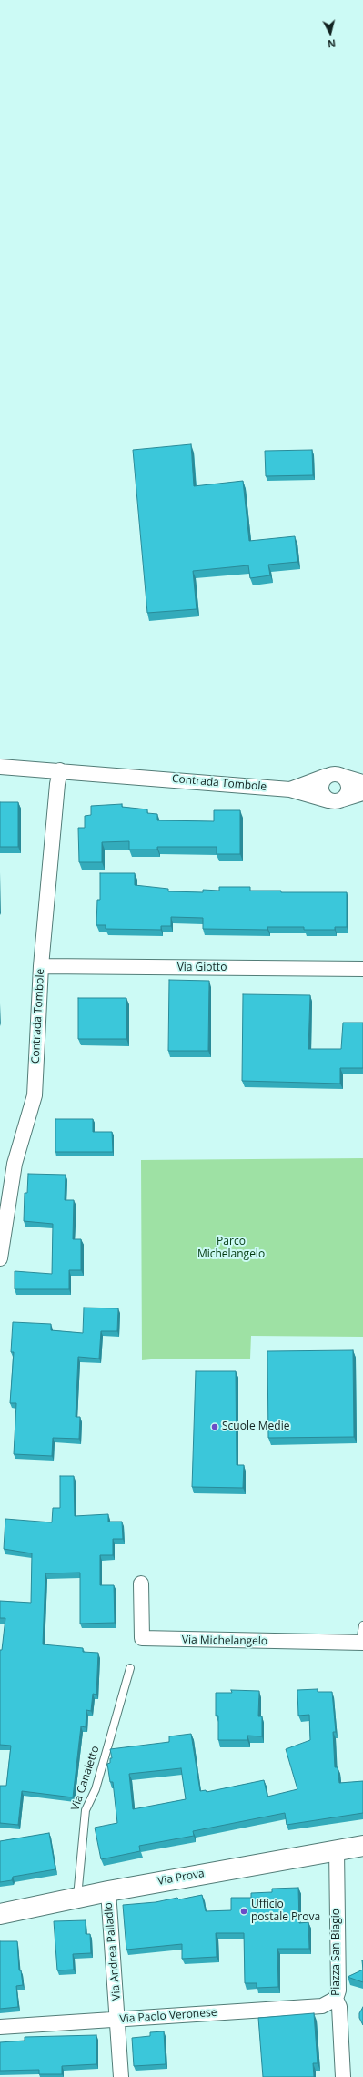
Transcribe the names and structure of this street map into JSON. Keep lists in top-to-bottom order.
{
  "streets": {
    "main road": ["Via Prova"],
    "street": [
      "Contrada Tombole",
      "Via Giotto",
      "Via Michelangelo",
      "Via Andrea Palladio",
      "Piazza San Biagio",
      "Via Paolo Veronese"
    ],
    "lane": ["Via Canaletto"]
  },
  "crossings": [
    ["Contrada Tombole", "Via Giotto"],
    ["Via Canaletto", "Via Prova"],
    ["Via Prova", "Via Andrea Palladio"],
    ["Via Prova", "Piazza San Biagio"],
    ["Via Andrea Palladio", "Via Paolo Veronese"],
    ["Piazza San Biagio", "Via Paolo Veronese"]
  ],
  "parks": ["Parco Michelangelo"],
  "places": ["Scuole Medie", "Ufficio postale Prova"],
  "north": "bottom"
}
